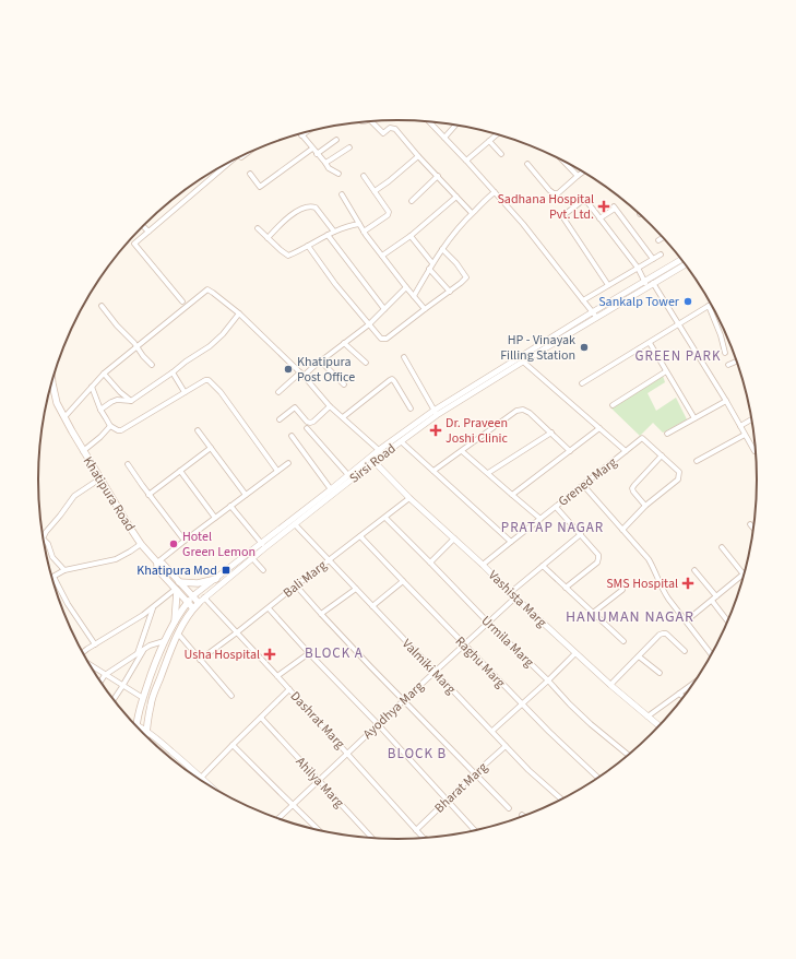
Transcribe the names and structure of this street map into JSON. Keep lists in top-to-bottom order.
{
  "streets": {
    "main road": ["Sirsi Road", "Khatipura Road"],
    "street": [
      "Grened Marg",
      "Bali Marg",
      "Vashista Marg",
      "Urmila Marg",
      "Raghu Marg",
      "Valmiki Marg",
      "Ayodhya Marg",
      "Dashrat Marg",
      "Ahilya Marg",
      "Bharat Marg"
    ]
  },
  "crossings": [
    ["Sirsi Road", "Grened Marg"],
    ["Sirsi Road", "Khatipura Road"],
    ["Sirsi Road", "Vashista Marg"],
    ["Sirsi Road", "Valmiki Marg"],
    ["Sirsi Road", "Dashrat Marg"],
    ["Grened Marg", "Vashista Marg"],
    ["Bali Marg", "Vashista Marg"],
    ["Bali Marg", "Urmila Marg"],
    ["Bali Marg", "Raghu Marg"],
    ["Bali Marg", "Valmiki Marg"],
    ["Bali Marg", "Dashrat Marg"],
    ["Vashista Marg", "Ayodhya Marg"],
    ["Urmila Marg", "Ayodhya Marg"],
    ["Raghu Marg", "Ayodhya Marg"],
    ["Valmiki Marg", "Ayodhya Marg"],
    ["Valmiki Marg", "Bharat Marg"],
    ["Ayodhya Marg", "Dashrat Marg"],
    ["Ayodhya Marg", "Ahilya Marg"],
    ["Dashrat Marg", "Bharat Marg"]
  ],
  "districts": [
    "GREEN PARK",
    "PRATAP NAGAR",
    "HANUMAN NAGAR",
    "BLOCK A",
    "BLOCK B"
  ],
  "places": {
    "health": [
      "Sadhana Hospital Pvt. Ltd.",
      "Dr. Praveen Joshi Clinic",
      "SMS Hospital",
      "Usha Hospital"
    ],
    "other": [
      "Sankalp Tower",
      "HP - Vinayak Filling Station",
      "Khatipura Post Office",
      "Hotel Green Lemon"
    ],
    "transit": ["Khatipura Mod"]
  }
}
